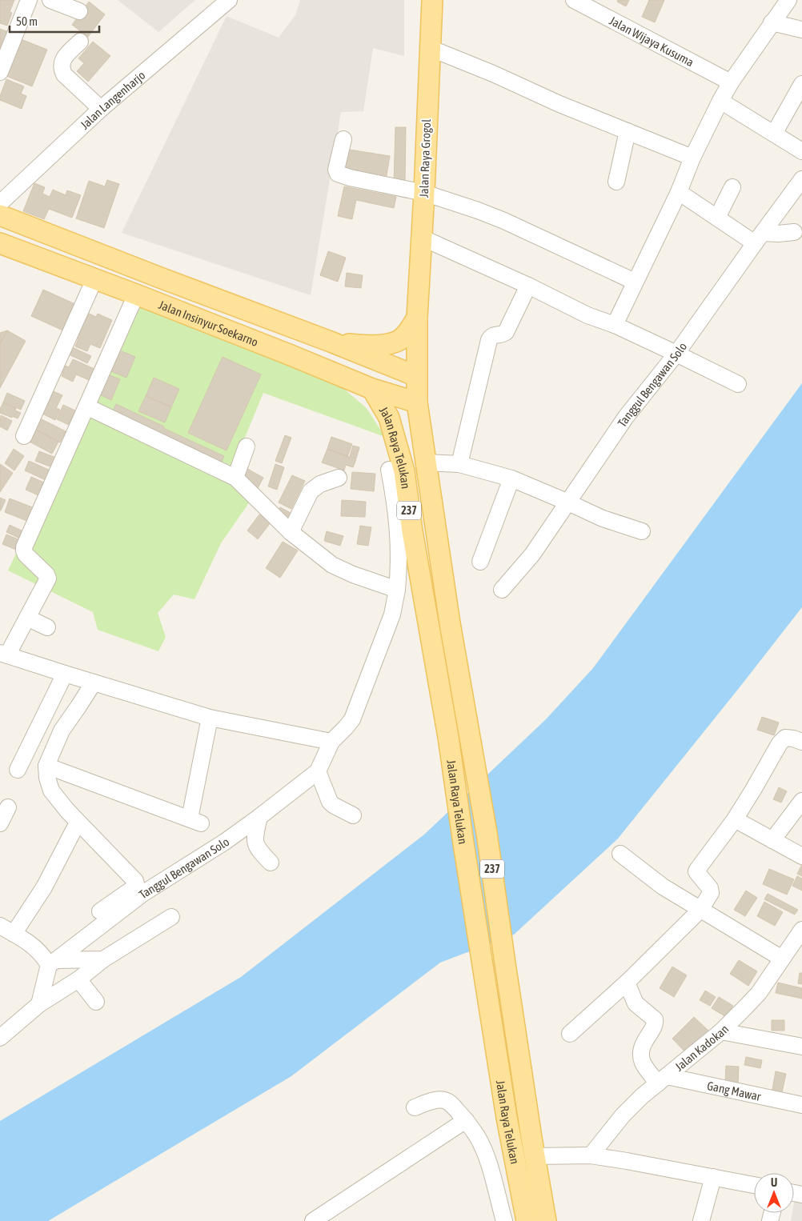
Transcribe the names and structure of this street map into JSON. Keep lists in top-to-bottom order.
{
  "streets": {
    "main road": [
      "Jalan Raya Grogol",
      "Jalan Insinyur Soekarno",
      "Jalan Raya Telukan",
      "237"
    ],
    "street": [
      "Jalan Wijaya Kusuma",
      "Jalan Langenharjo",
      "Tanggul Bengawan Solo",
      "Jalan Kadokan",
      "Gang Mawar"
    ]
  },
  "crossings": [
    ["Jalan Raya Grogol", "Jalan Insinyur Soekarno"],
    ["Jalan Raya Grogol", "Jalan Raya Telukan"],
    ["Jalan Insinyur Soekarno", "Jalan Raya Telukan"],
    ["Jalan Kadokan", "Gang Mawar"]
  ],
  "scale_bar": "50 m",
  "north": "top"
}
